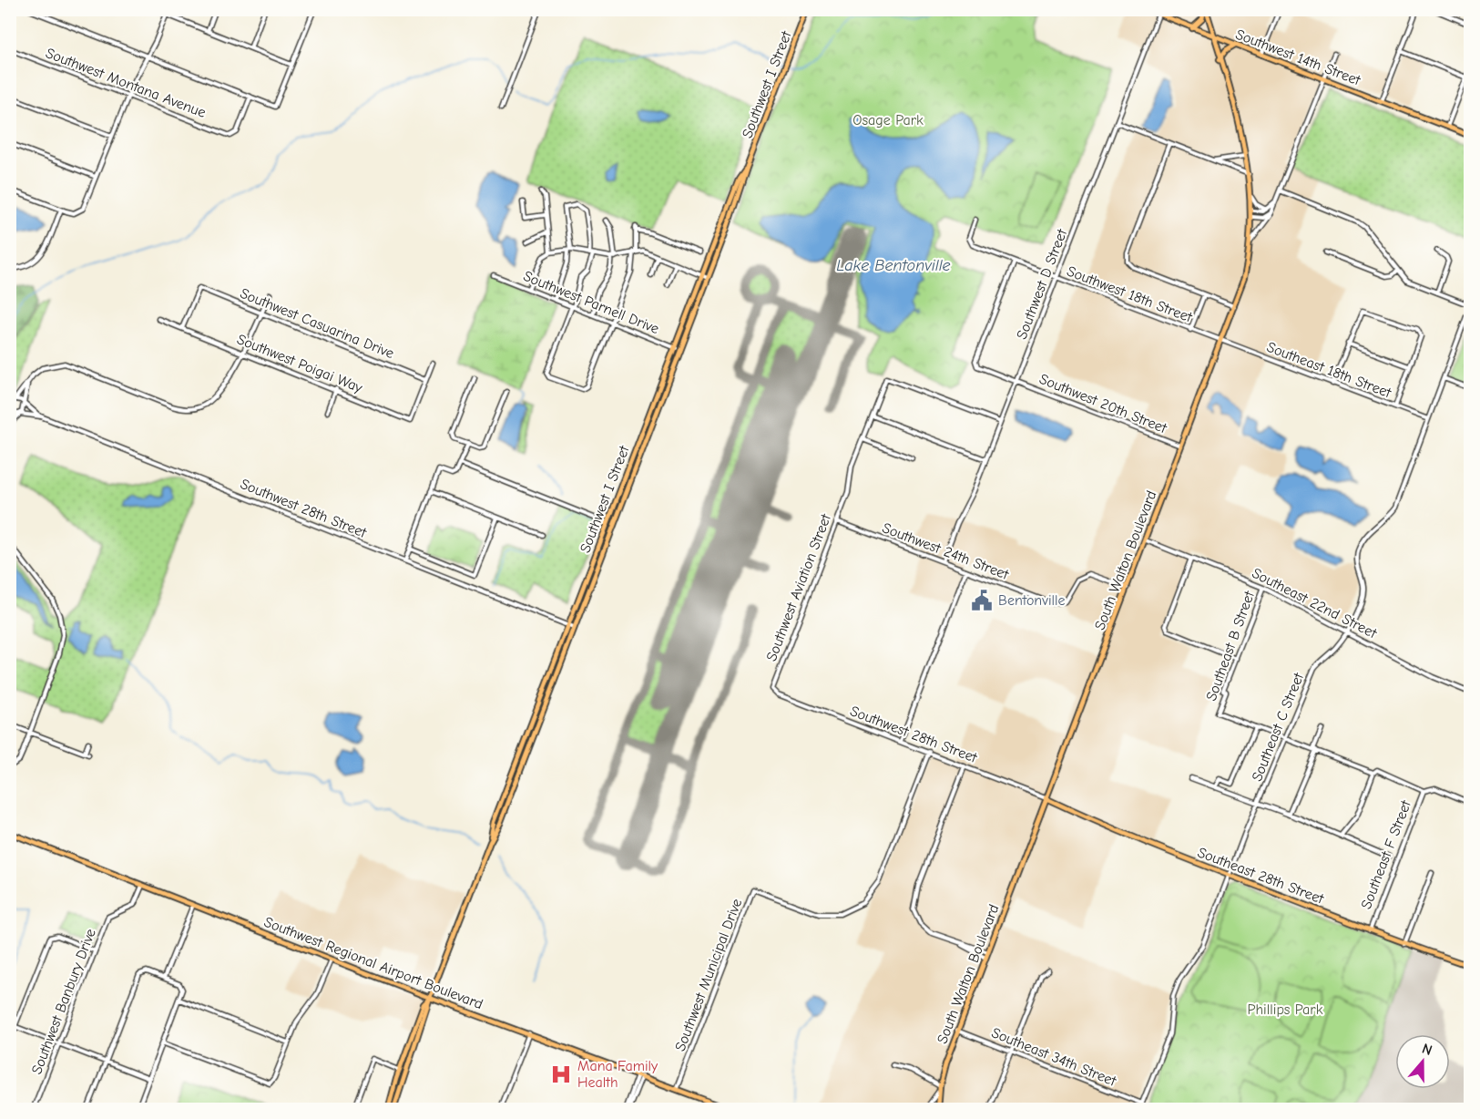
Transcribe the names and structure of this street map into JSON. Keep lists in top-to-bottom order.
{
  "streets": {
    "main road": [
      "Southwest 14th Street",
      "Southwest I Street",
      "South Walton Boulevard",
      "Southeast 28th Street",
      "Southwest Regional Airport Boulevard"
    ],
    "street": [
      "Southwest Montana Avenue",
      "Southwest D Street",
      "Southwest 18th Street",
      "Southwest Parnell Drive",
      "Southwest Casuarina Drive",
      "Southwest Poigai Way",
      "Southeast 18th Street",
      "Southwest 20th Street",
      "Southwest 28th Street",
      "Southwest 24th Street",
      "Southwest Aviation Street",
      "Southeast 22nd Street",
      "Southeast B Street",
      "Southeast C Street",
      "Southeast F Street",
      "Southwest Municipal Drive",
      "Southwest Banbury Drive",
      "Southeast 34th Street"
    ]
  },
  "crossings": [
    ["Southwest 14th Street", "Southwest D Street"],
    ["Southwest 14th Street", "South Walton Boulevard"],
    ["Southwest I Street", "Southwest Parnell Drive"],
    ["Southwest I Street", "Southwest 28th Street"],
    ["Southwest I Street", "Southwest Regional Airport Boulevard"],
    ["Southwest D Street", "Southwest 18th Street"],
    ["Southwest D Street", "Southwest 20th Street"],
    ["Southwest D Street", "Southwest 24th Street"],
    ["Southwest D Street", "Southwest Aviation Street"],
    ["Southwest 18th Street", "Southeast 18th Street"],
    ["Southwest 18th Street", "Southwest 20th Street"],
    ["Southwest 18th Street", "South Walton Boulevard"],
    ["Southwest Casuarina Drive", "Southwest Poigai Way"],
    ["Southeast 18th Street", "South Walton Boulevard"],
    ["Southeast 18th Street", "Southeast C Street"],
    ["Southwest 20th Street", "South Walton Boulevard"],
    ["Southwest 28th Street", "South Walton Boulevard"],
    ["Southwest 28th Street", "Southwest Aviation Street"],
    ["Southwest 28th Street", "Southeast 28th Street"],
    ["Southwest 28th Street", "Southwest Municipal Drive"],
    ["Southwest 24th Street", "South Walton Boulevard"],
    ["Southwest 24th Street", "Southwest Aviation Street"],
    ["South Walton Boulevard", "Southeast 22nd Street"],
    ["South Walton Boulevard", "Southeast 28th Street"],
    ["South Walton Boulevard", "Southeast 34th Street"],
    ["Southeast 22nd Street", "Southeast B Street"],
    ["Southeast 22nd Street", "Southeast C Street"],
    ["Southeast C Street", "Southeast 28th Street"],
    ["Southeast C Street", "Southeast 34th Street"],
    ["Southeast F Street", "Southeast 28th Street"],
    ["Southwest Regional Airport Boulevard", "Southwest Municipal Drive"],
    ["Southwest Regional Airport Boulevard", "Southwest Banbury Drive"]
  ],
  "water": ["Lake Bentonville"],
  "parks": ["Osage Park", "Phillips Park"],
  "places": {
    "public building": ["Bentonville"],
    "hospital": ["Mana Family Health"]
  },
  "north": "top"
}
